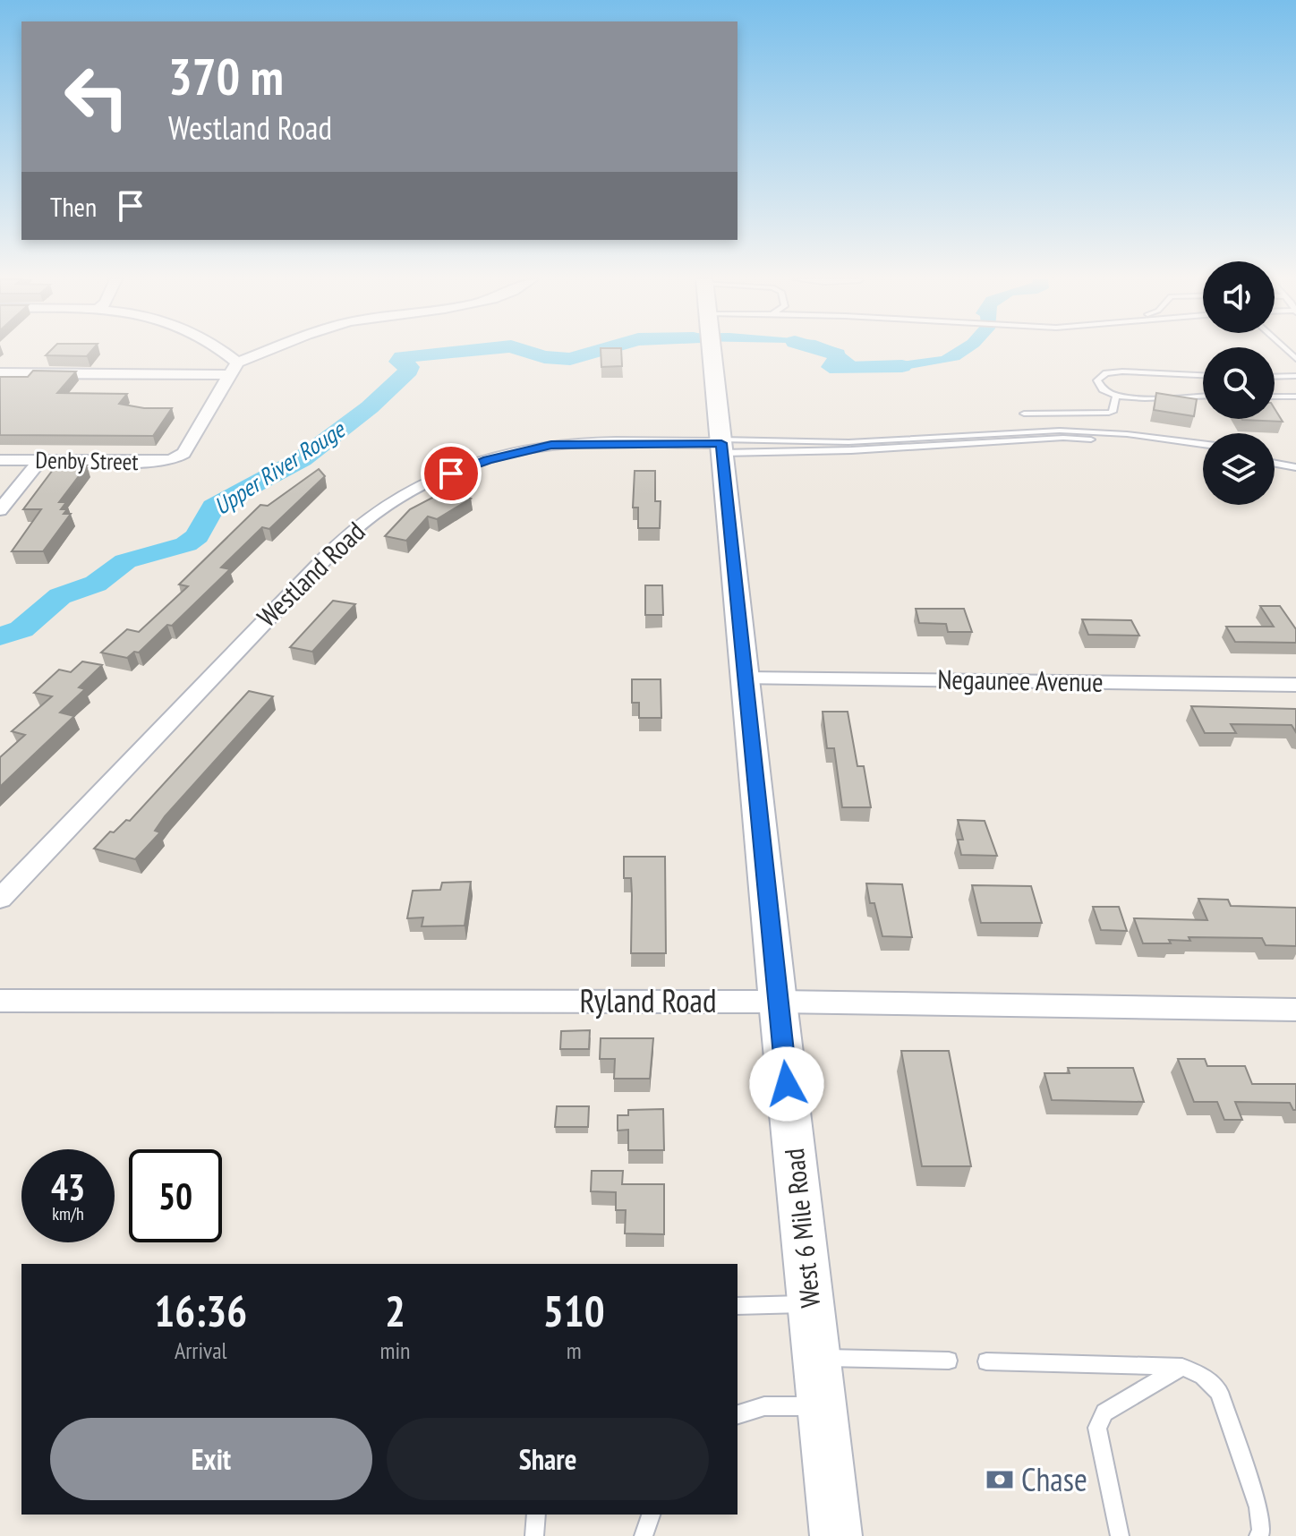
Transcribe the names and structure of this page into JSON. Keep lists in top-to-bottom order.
{
  "streets": {
    "main road": ["West 6 Mile Road"],
    "street": [
      "Denby Street",
      "Westland Road",
      "Negaunee Avenue",
      "Ryland Road"
    ]
  },
  "crossings": [
    ["Westland Road", "West 6 Mile Road"],
    ["Negaunee Avenue", "West 6 Mile Road"],
    ["Ryland Road", "West 6 Mile Road"]
  ],
  "water": ["Upper River Rouge"],
  "places": {
    "bank": ["Chase"]
  },
  "page": {
    "turn": ["370 m", "Westland Road"],
    "then": "Then",
    "speed": "43 km/h",
    "limit": "50",
    "eta": [
      "16:36",
      "Arrival",
      "2",
      "min",
      "510",
      "m"
    ],
    "buttons": ["Exit", "Share"]
  }
}
